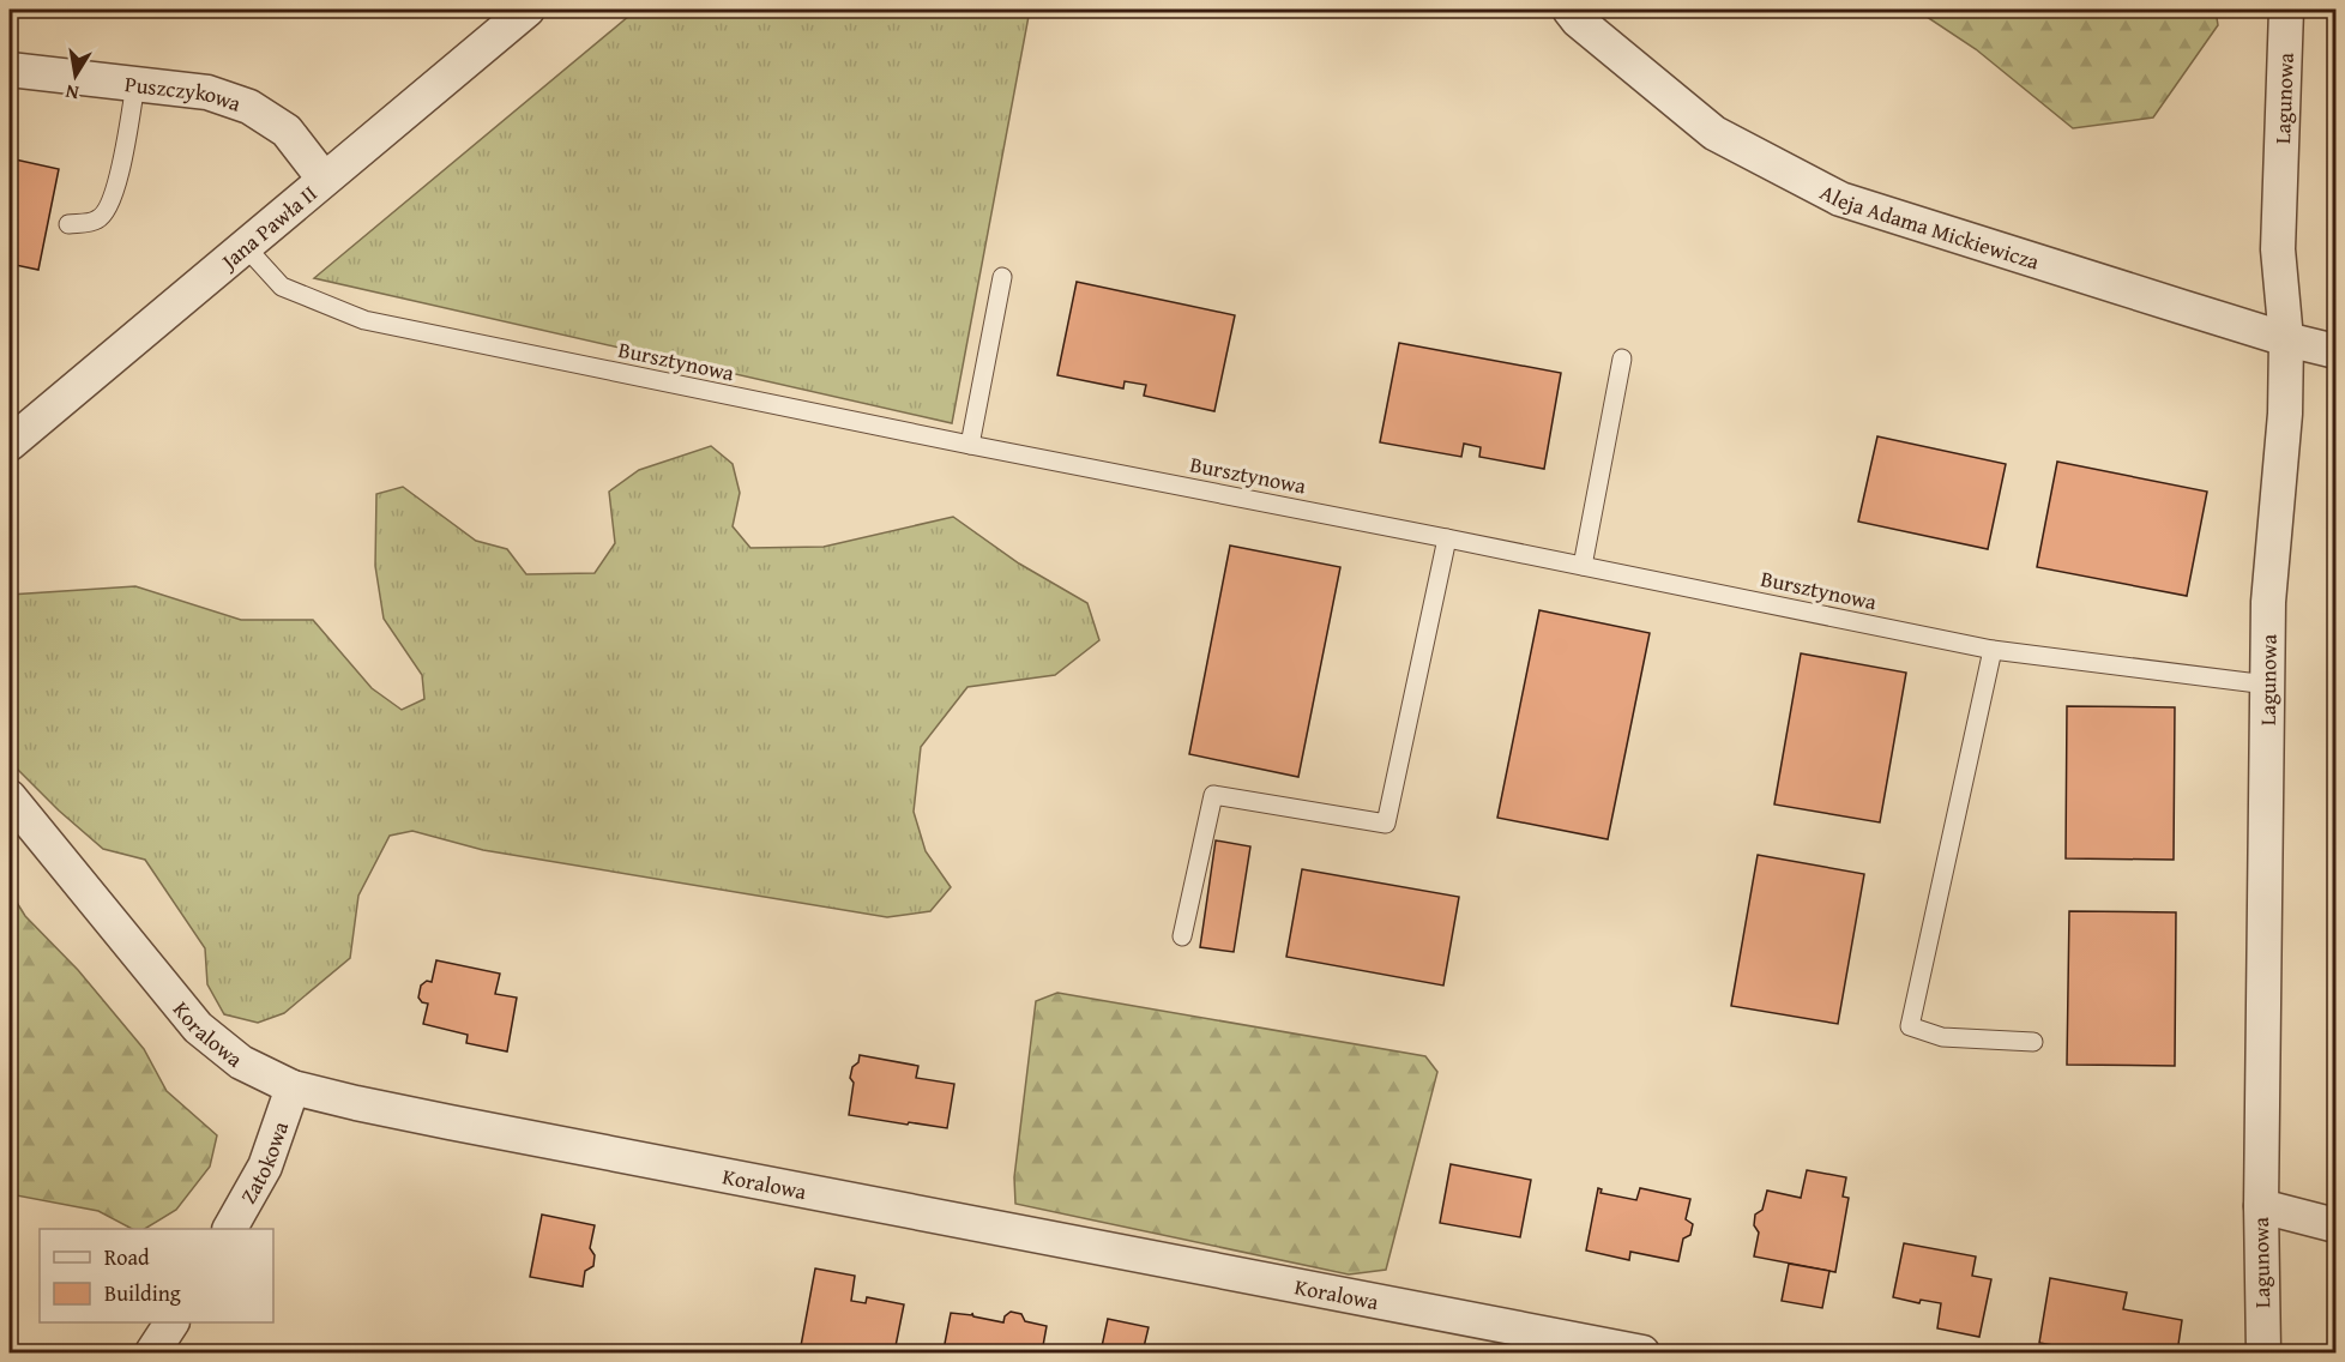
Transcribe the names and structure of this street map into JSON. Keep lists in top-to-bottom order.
{
  "streets": {
    "street": [
      "Puszczykowa",
      "Lagunowa",
      "Aleja Adama Mickiewicza",
      "Jana Pawła II",
      "Koralowa",
      "Zatokowa"
    ],
    "lane": ["Bursztynowa"]
  },
  "crossings": [
    ["Puszczykowa", "Jana Pawła II"],
    ["Lagunowa", "Aleja Adama Mickiewicza"],
    ["Lagunowa", "Bursztynowa"],
    ["Jana Pawła II", "Bursztynowa"],
    ["Koralowa", "Zatokowa"]
  ],
  "legend": ["Road", "Building"],
  "north": "bottom"
}
